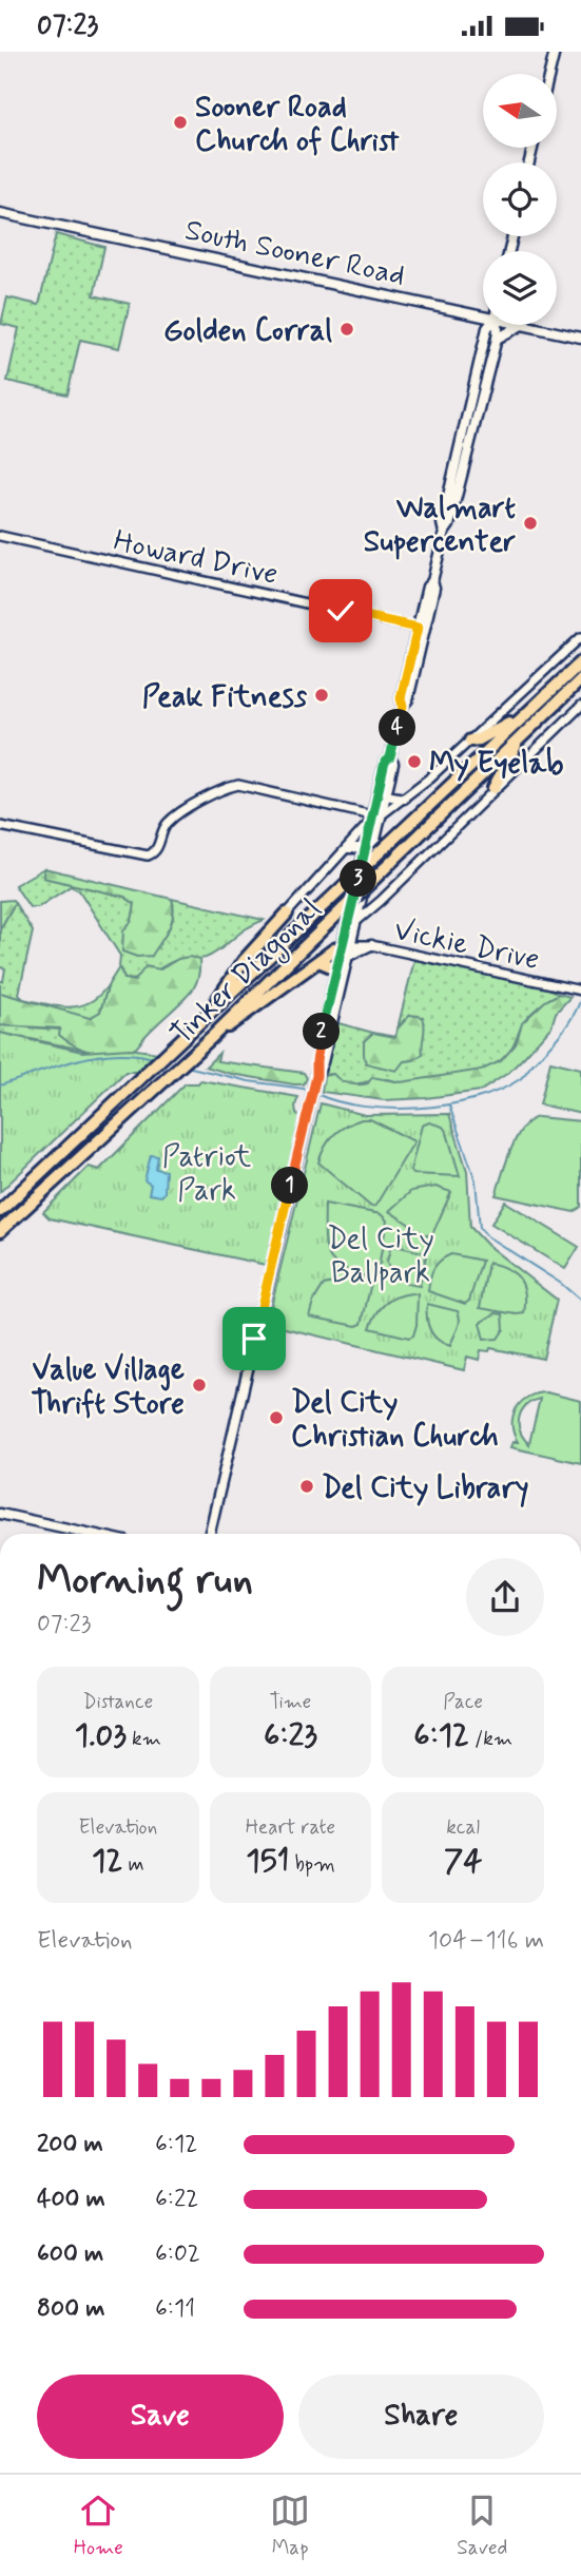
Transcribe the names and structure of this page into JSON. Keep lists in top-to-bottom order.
{
  "streets": {
    "highway": ["Tinker Diagonal"],
    "main road": ["South Sooner Road"],
    "street": ["Howard Drive", "Vickie Drive"]
  },
  "parks": ["Patriot Park", "Del City Ballpark"],
  "places": [
    "Sooner Road Church of Christ",
    "Golden Corral",
    "Walmart Supercenter",
    "Peak Fitness",
    "My Eyelab",
    "Value Village Thrift Store",
    "Del City Christian Church",
    "Del City Library"
  ],
  "north": "left",
  "page": {
    "status": "07:23",
    "pins": [
      "4",
      "3",
      "2",
      "1"
    ],
    "heading": ["Morning run", "07:23"],
    "stats": [
      ["Distance", "1.03 km"],
      ["Time", "6:23"],
      ["Pace", "6:12 /km"],
      ["Elevation", "12 m"],
      ["Heart rate", "151 bpm"],
      ["kcal", "74"]
    ],
    "chart": ["Elevation", "104–116 m"],
    "list": [
      {
        "name": "200 m",
        "note": "6:12"
      },
      {
        "name": "400 m",
        "note": "6:22"
      },
      {
        "name": "600 m",
        "note": "6:02"
      },
      {
        "name": "800 m",
        "note": "6:11"
      }
    ],
    "buttons": ["Save", "Share"],
    "tabs": ["Home", "Map", "Saved"]
  }
}
